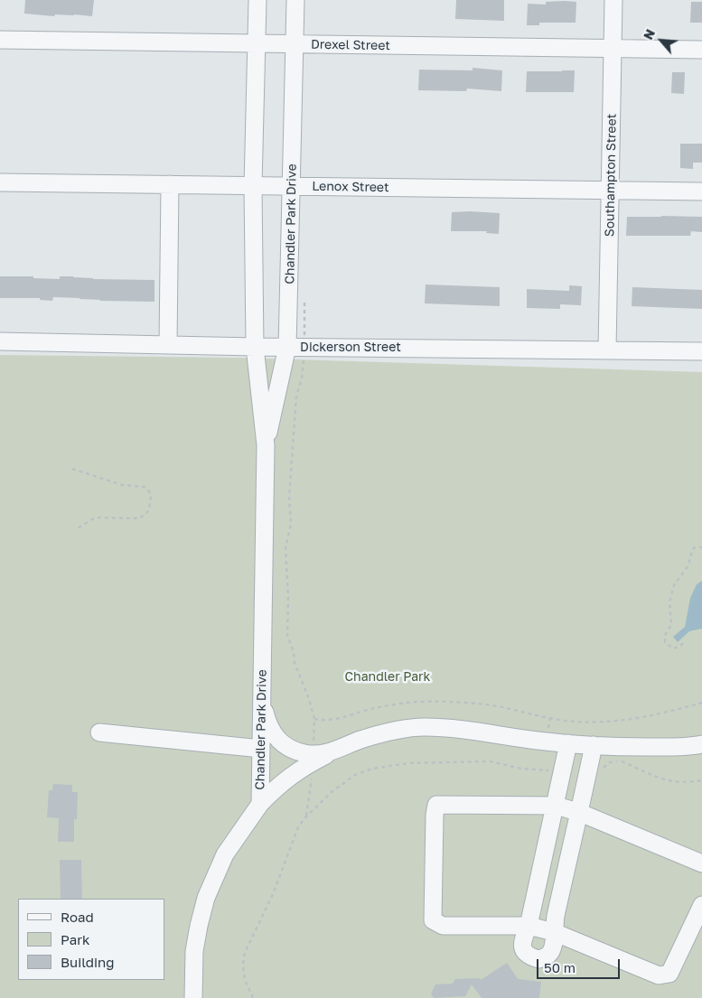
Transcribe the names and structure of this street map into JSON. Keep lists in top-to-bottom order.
{
  "streets": {
    "street": [
      "Drexel Street",
      "Southampton Street",
      "Lenox Street",
      "Chandler Park Drive",
      "Dickerson Street"
    ]
  },
  "crossings": [
    ["Drexel Street", "Southampton Street"],
    ["Drexel Street", "Chandler Park Drive"],
    ["Southampton Street", "Lenox Street"],
    ["Southampton Street", "Dickerson Street"],
    ["Lenox Street", "Chandler Park Drive"],
    ["Chandler Park Drive", "Dickerson Street"]
  ],
  "parks": ["Chandler Park"],
  "legend": ["Road", "Park", "Building"],
  "scale_bar": "50 m",
  "north": "top left"
}
